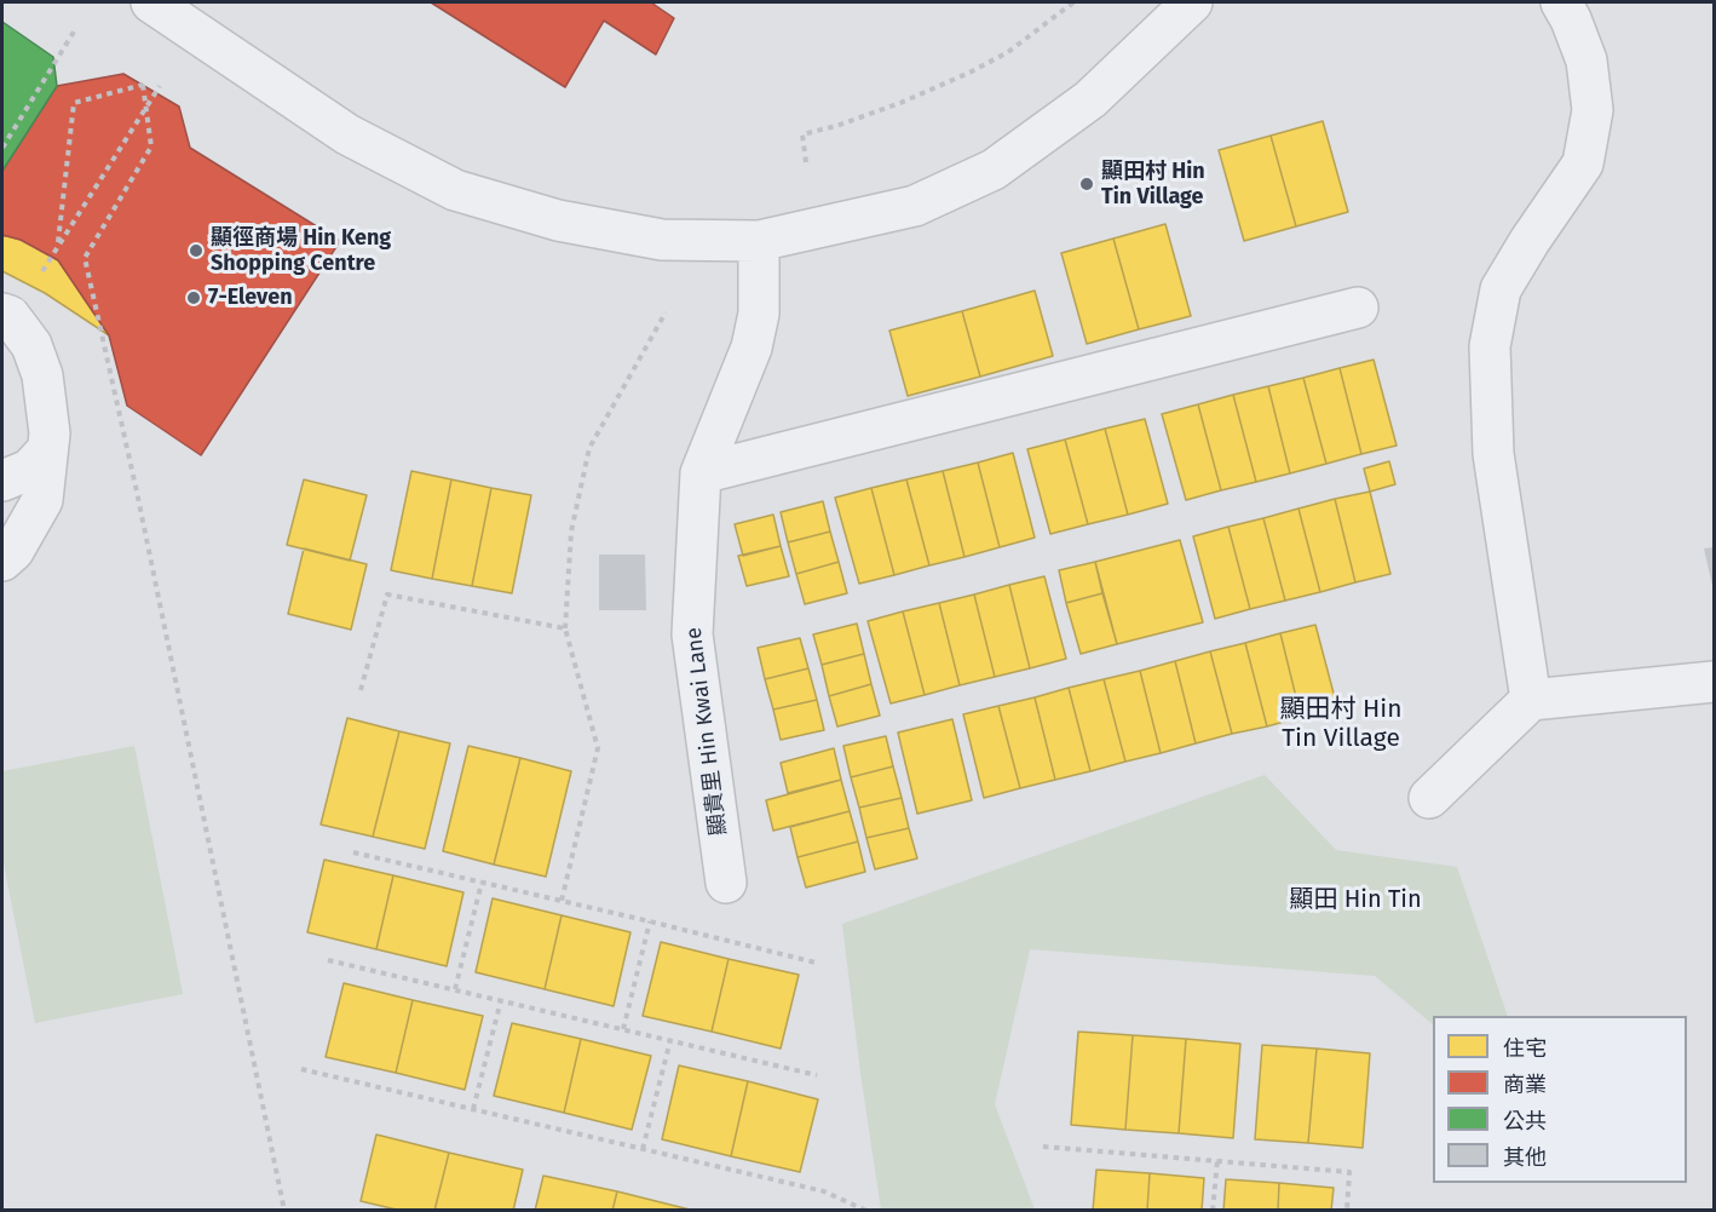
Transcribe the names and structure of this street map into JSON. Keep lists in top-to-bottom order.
{
  "streets": {
    "street": ["顯貴里 Hin Kwai Lane"]
  },
  "districts": ["顯田村 Hin Tin Village", "顯田 Hin Tin"],
  "places": ["顯田村 Hin Tin Village", "顯徑商場 Hin Keng Shopping Centre", "7-Eleven"],
  "legend": [
    "住宅",
    "商業",
    "公共",
    "其他"
  ]
}
